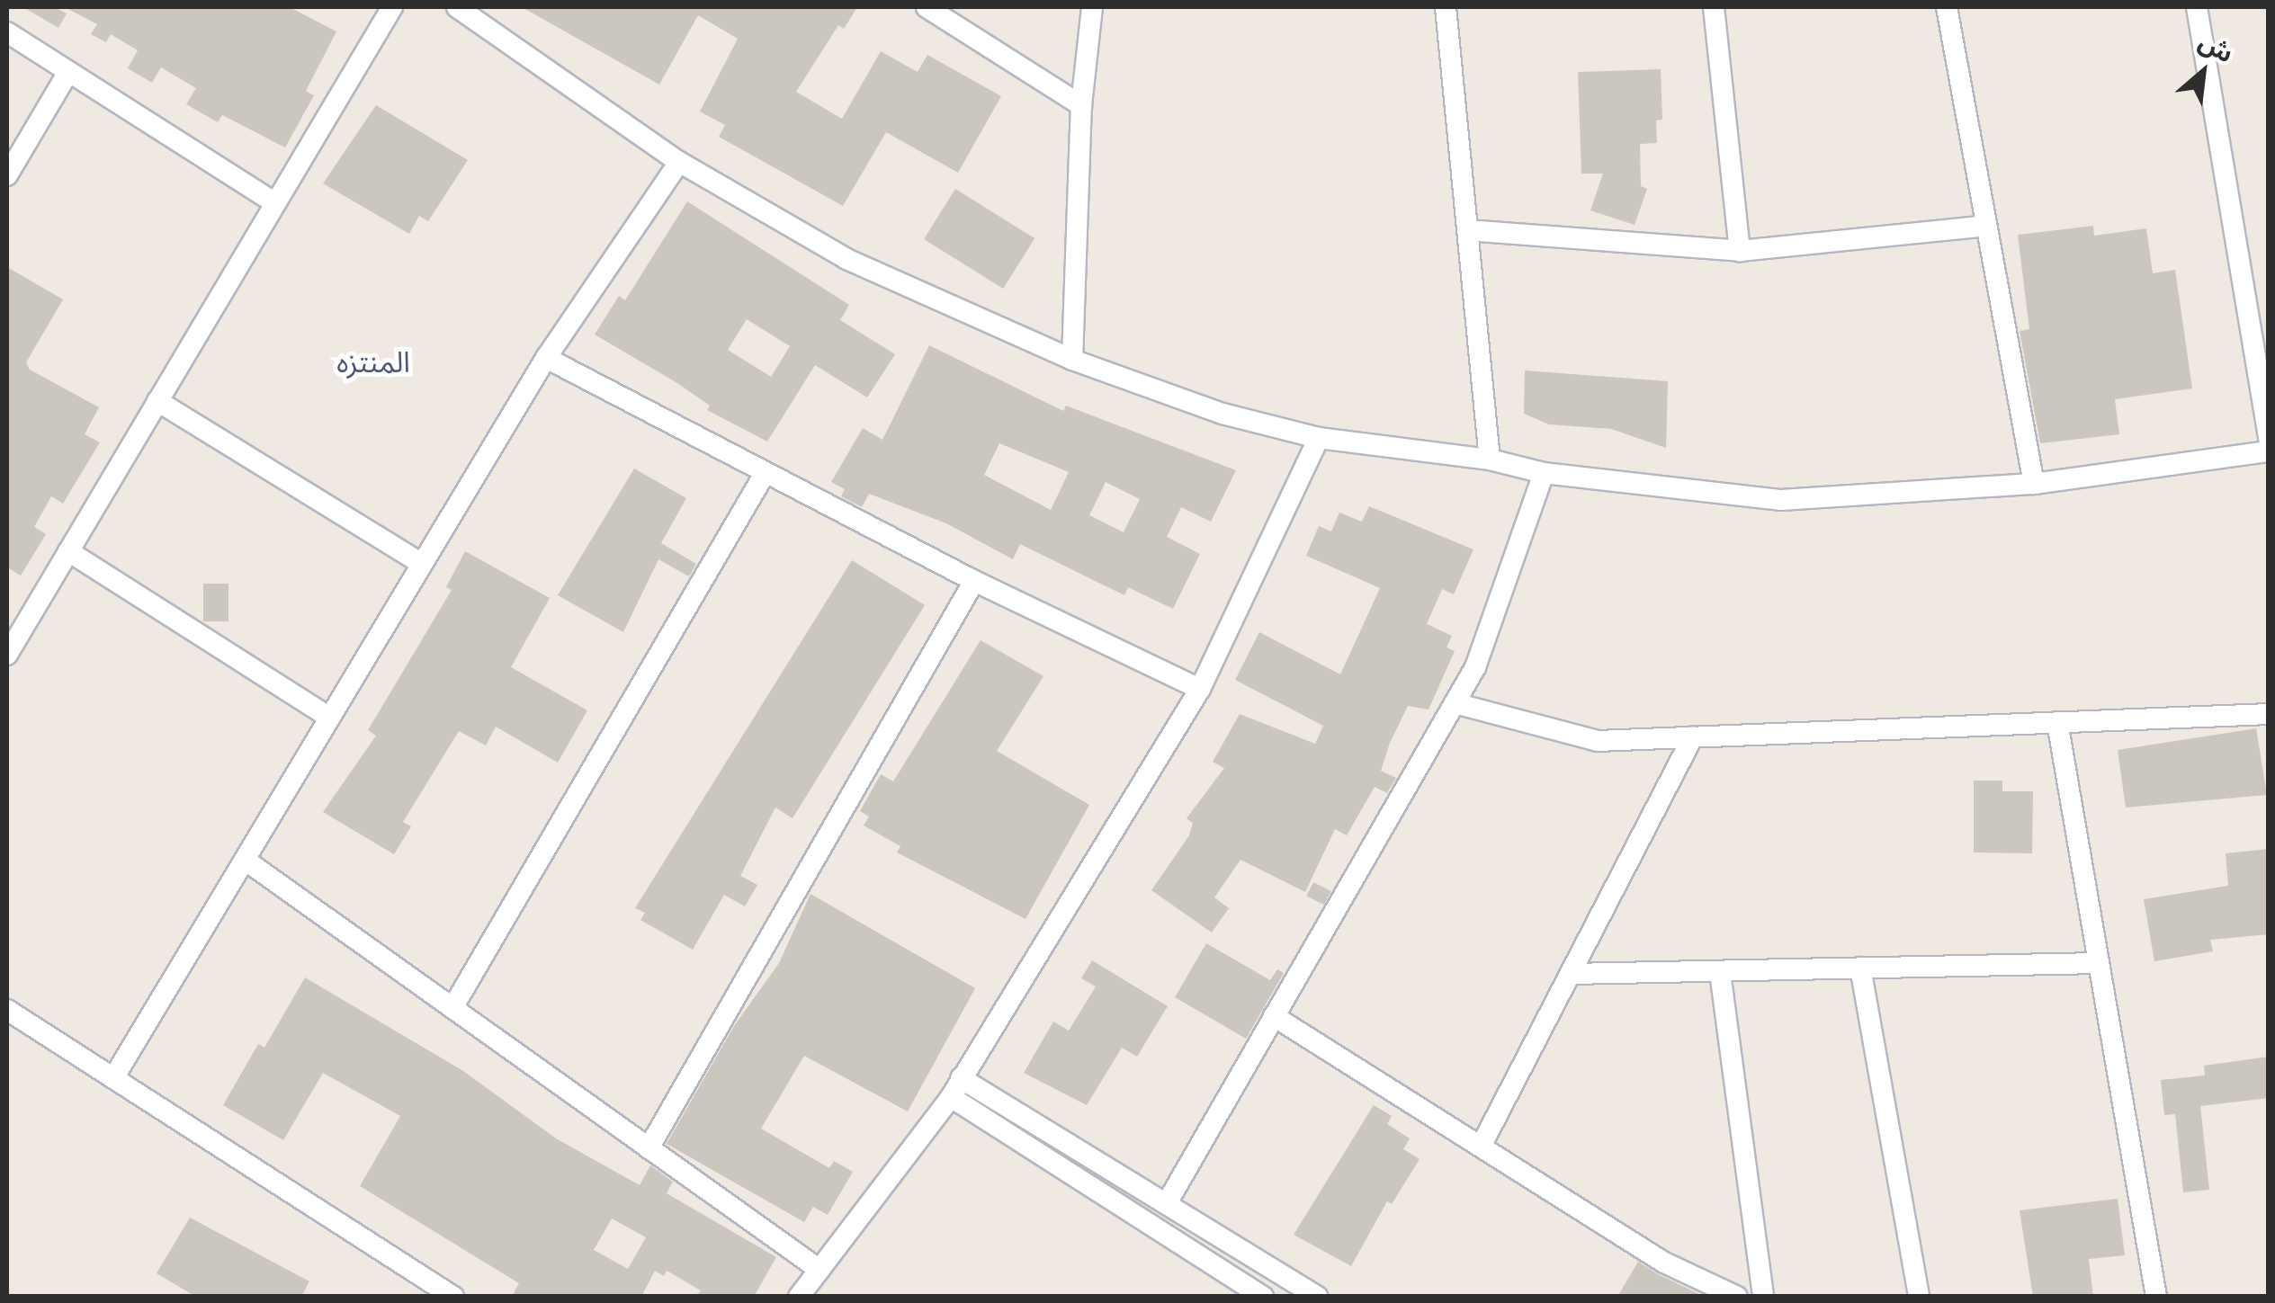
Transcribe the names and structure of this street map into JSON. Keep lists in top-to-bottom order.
{
  "districts": ["المنتزه"],
  "north": "top right"
}
